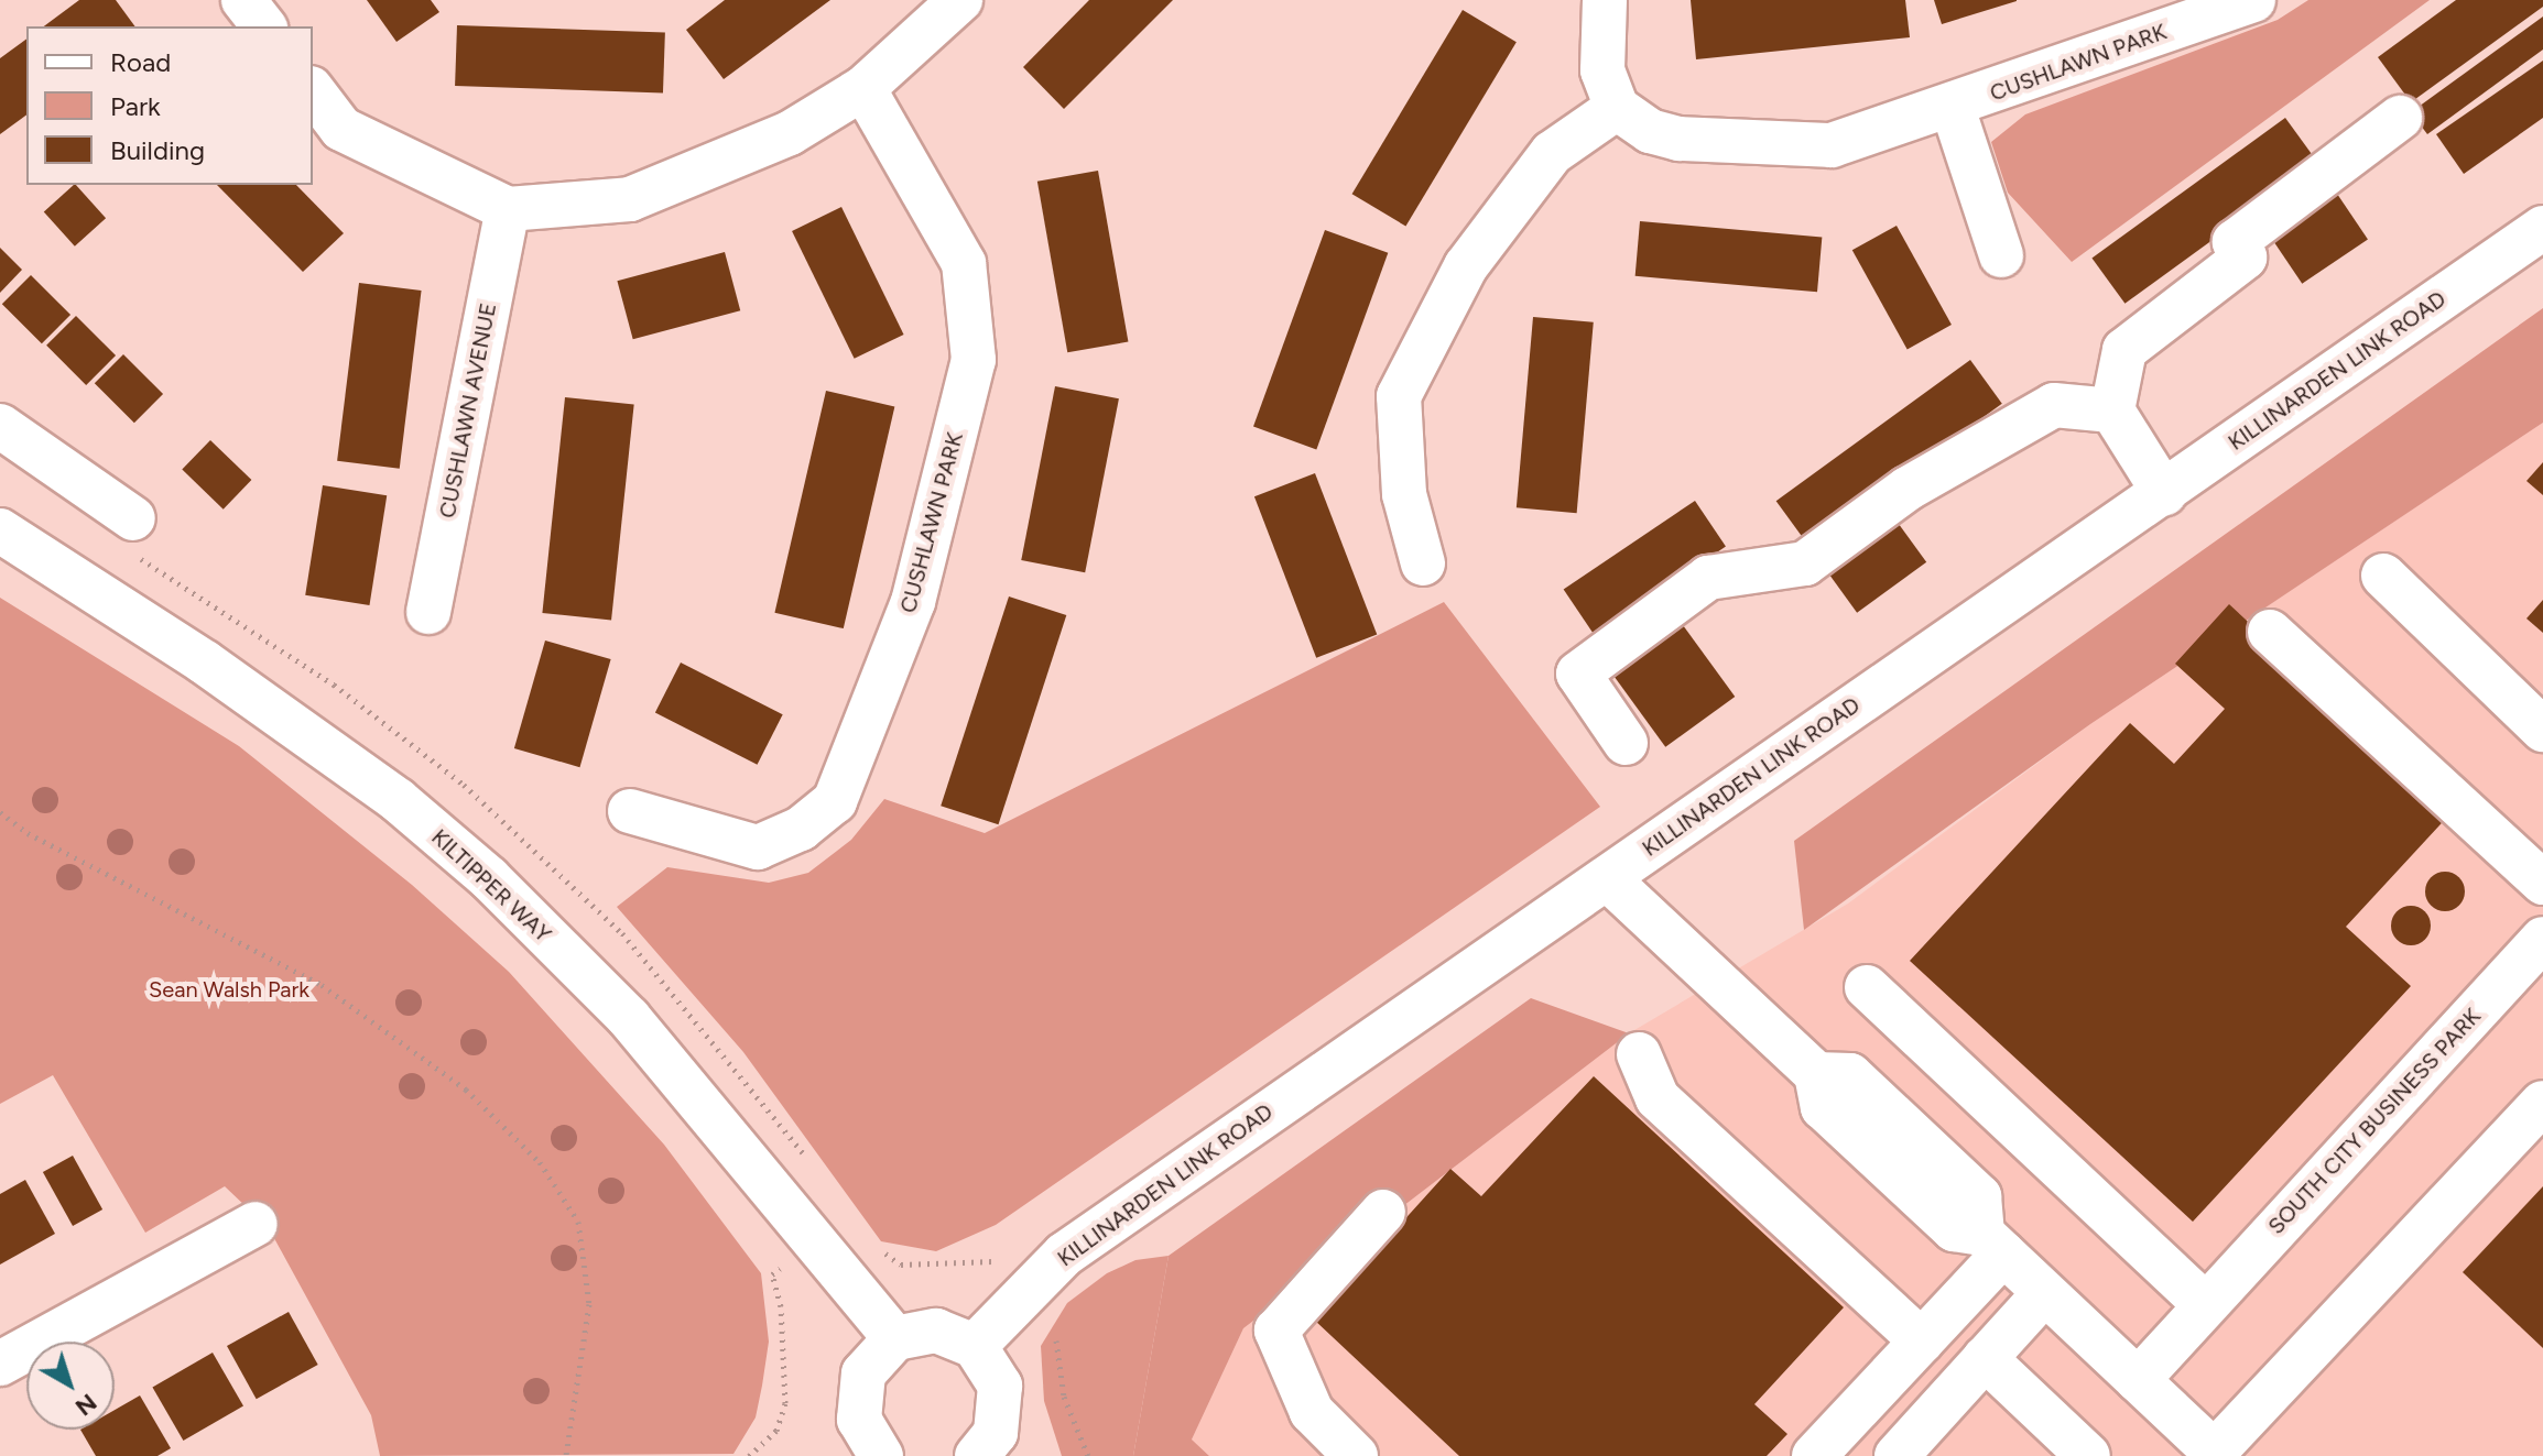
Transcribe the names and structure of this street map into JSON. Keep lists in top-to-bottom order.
{
  "streets": {
    "street": [
      "CUSHLAWN PARK",
      "KILLINARDEN LINK ROAD",
      "CUSHLAWN AVENUE",
      "KILTIPPER WAY",
      "SOUTH CITY BUSINESS PARK"
    ]
  },
  "parks": ["Sean Walsh Park"],
  "legend": ["Road", "Park", "Building"],
  "north": "bottom right"
}
